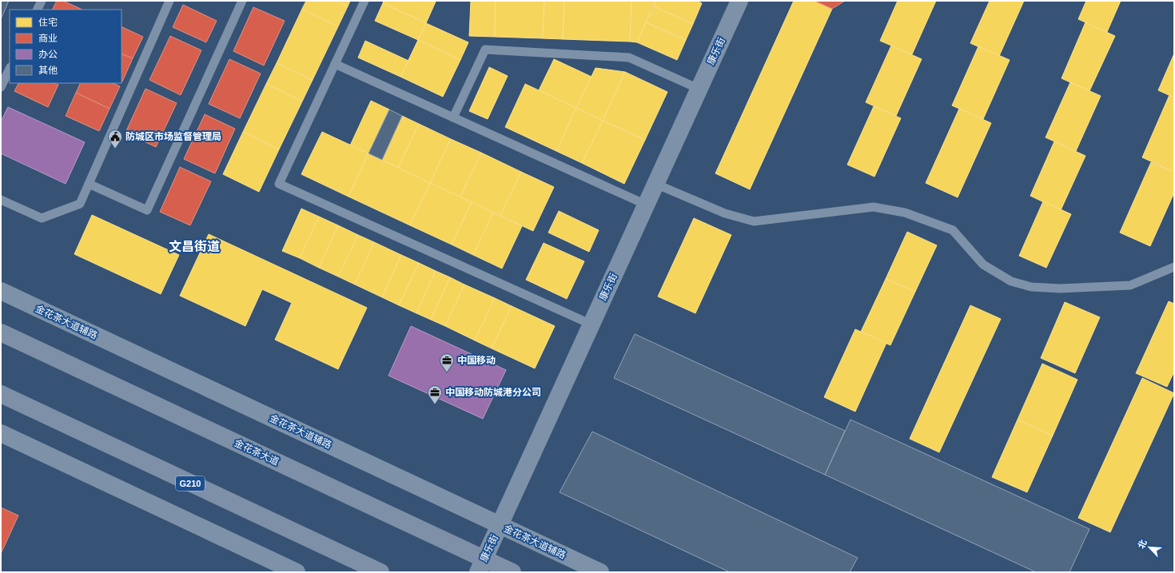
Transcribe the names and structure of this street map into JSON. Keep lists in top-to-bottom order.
{
  "streets": {
    "highway": ["金花茶大道", "G210"],
    "street": ["康乐街", "金花茶大道辅路"]
  },
  "crossings": [
    ["康乐街", "金花茶大道辅路"],
    ["康乐街", "金花茶大道"]
  ],
  "districts": ["文昌街道"],
  "places": {
    "public building": ["防城区市场监督管理局"],
    "office": ["中国移动", "中国移动防城港分公司"]
  },
  "legend": [
    "住宅",
    "商业",
    "办公",
    "其他"
  ],
  "north": "top left"
}
